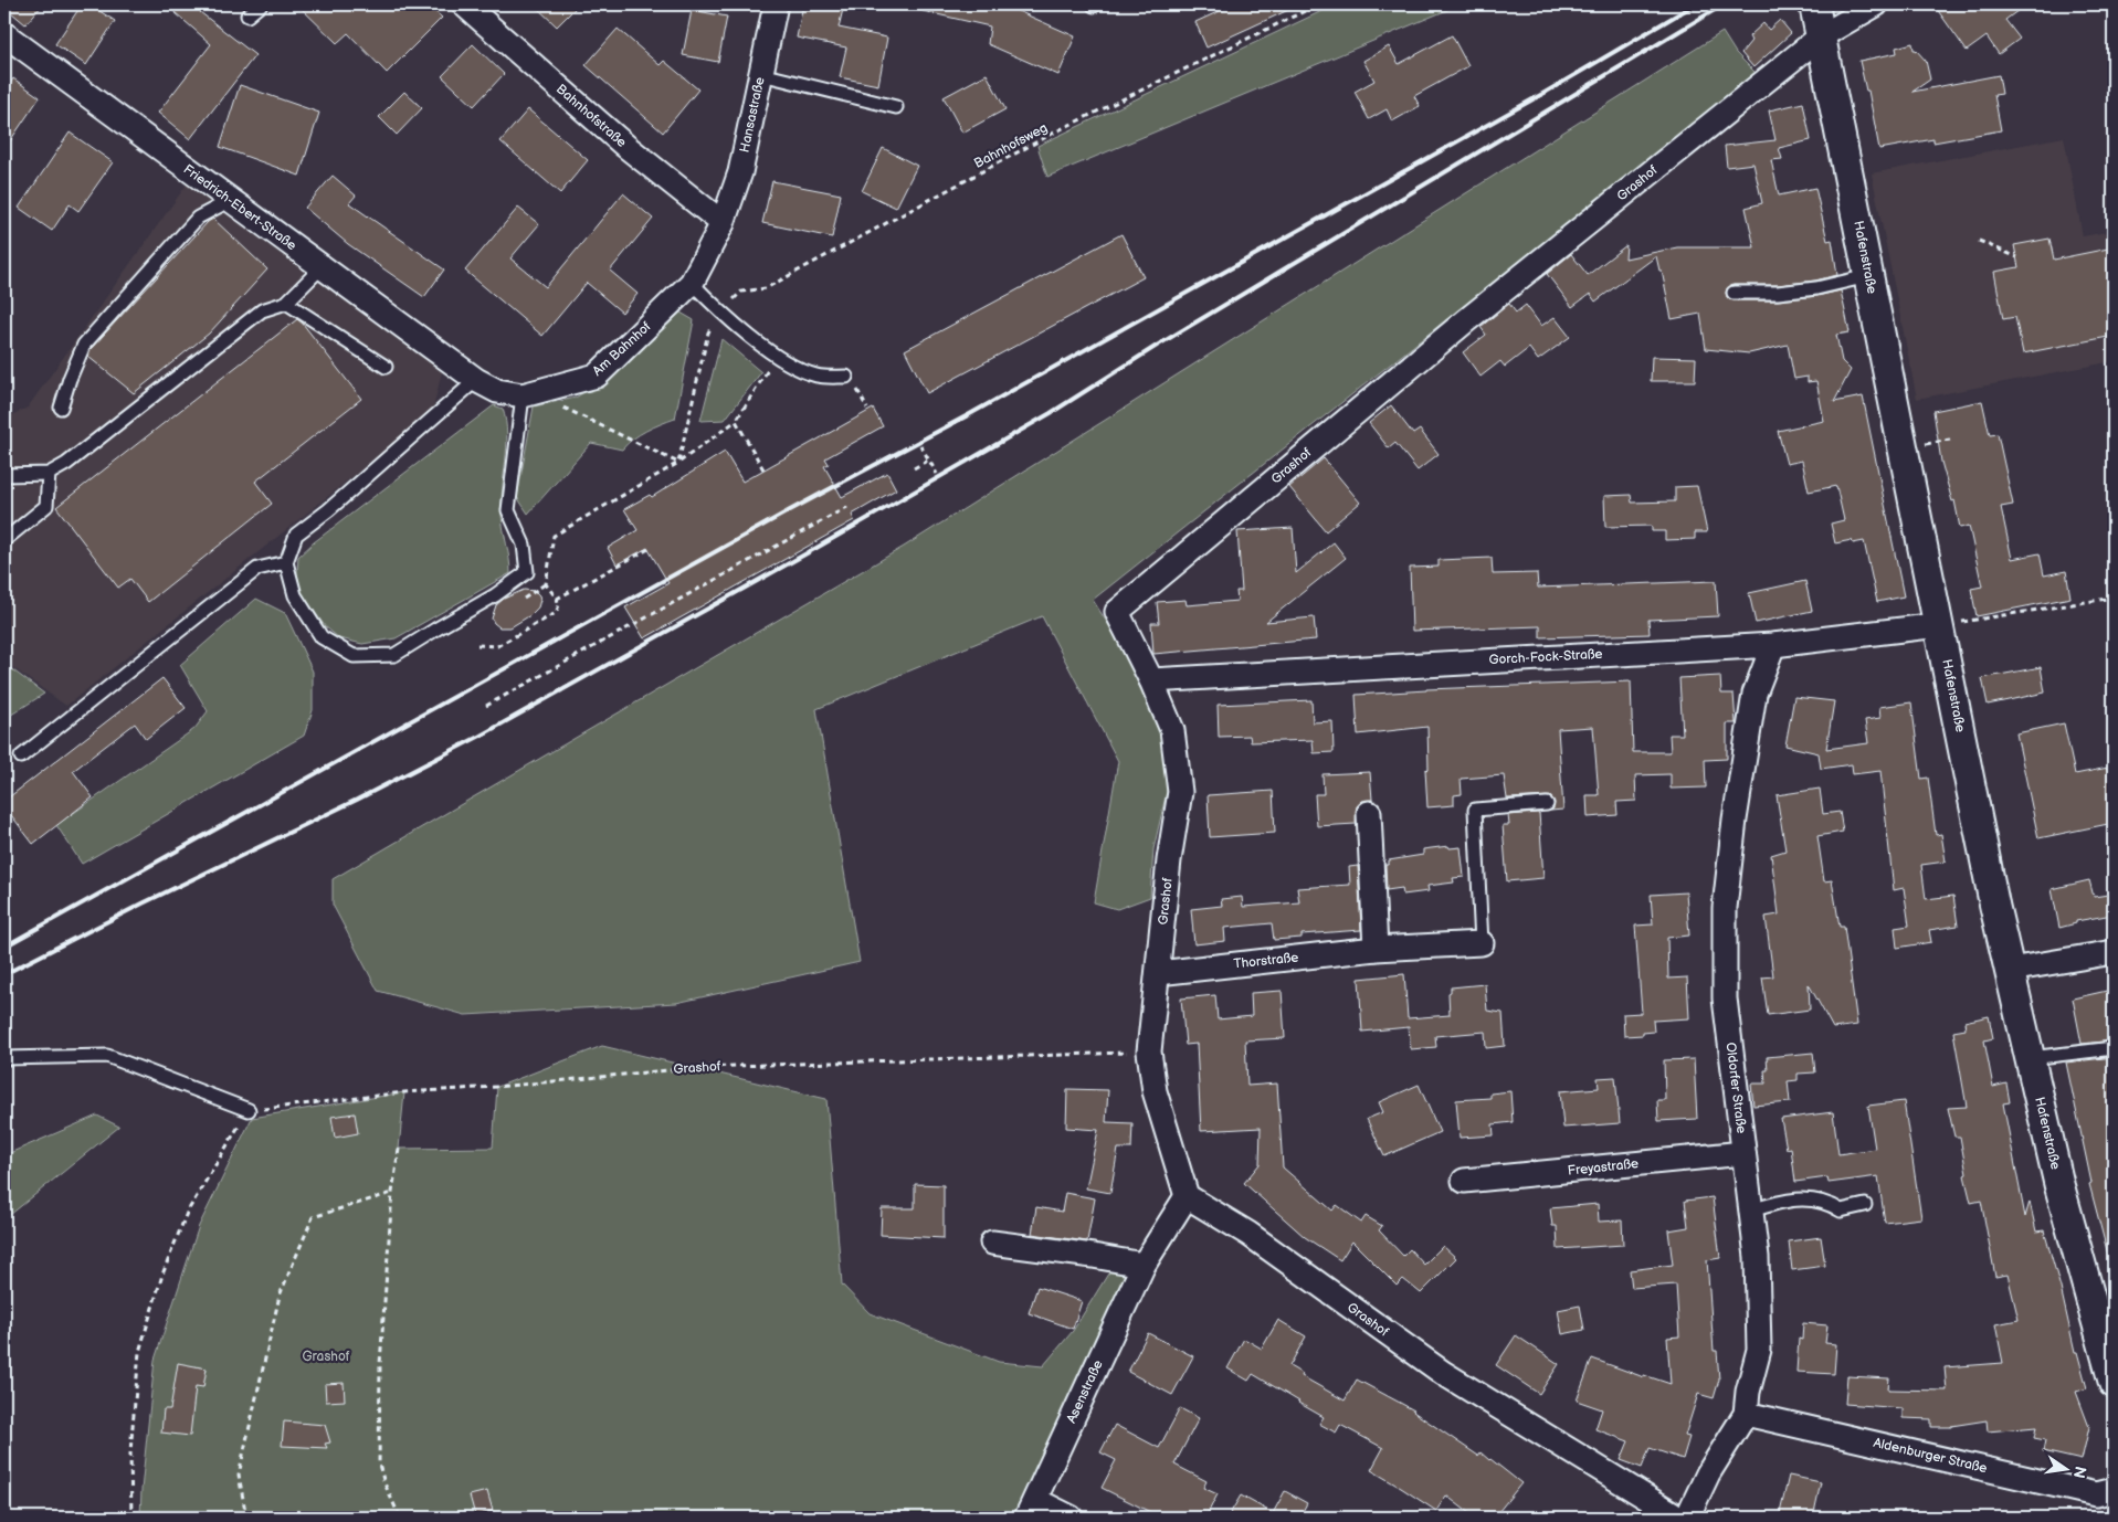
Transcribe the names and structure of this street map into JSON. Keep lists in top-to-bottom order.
{
  "streets": {
    "street": [
      "Hansastraße",
      "Bahnhofstraße",
      "Grashof",
      "Friedrich-Ebert-Straße",
      "Hafenstraße",
      "Am Bahnhof",
      "Gorch-Fock-Straße",
      "Thorstraße",
      "Oldorfer Straße",
      "Freyastraße",
      "Asenstraße",
      "Aldenburger Straße"
    ],
    "path": ["Bahnhofsweg"]
  },
  "crossings": [
    ["Hansastraße", "Bahnhofstraße"],
    ["Grashof", "Hafenstraße"],
    ["Grashof", "Gorch-Fock-Straße"],
    ["Grashof", "Thorstraße"],
    ["Grashof", "Asenstraße"],
    ["Friedrich-Ebert-Straße", "Am Bahnhof"],
    ["Hafenstraße", "Gorch-Fock-Straße"],
    ["Gorch-Fock-Straße", "Oldorfer Straße"],
    ["Oldorfer Straße", "Freyastraße"],
    ["Oldorfer Straße", "Aldenburger Straße"]
  ],
  "parks": ["Grashof"],
  "north": "right"
}
